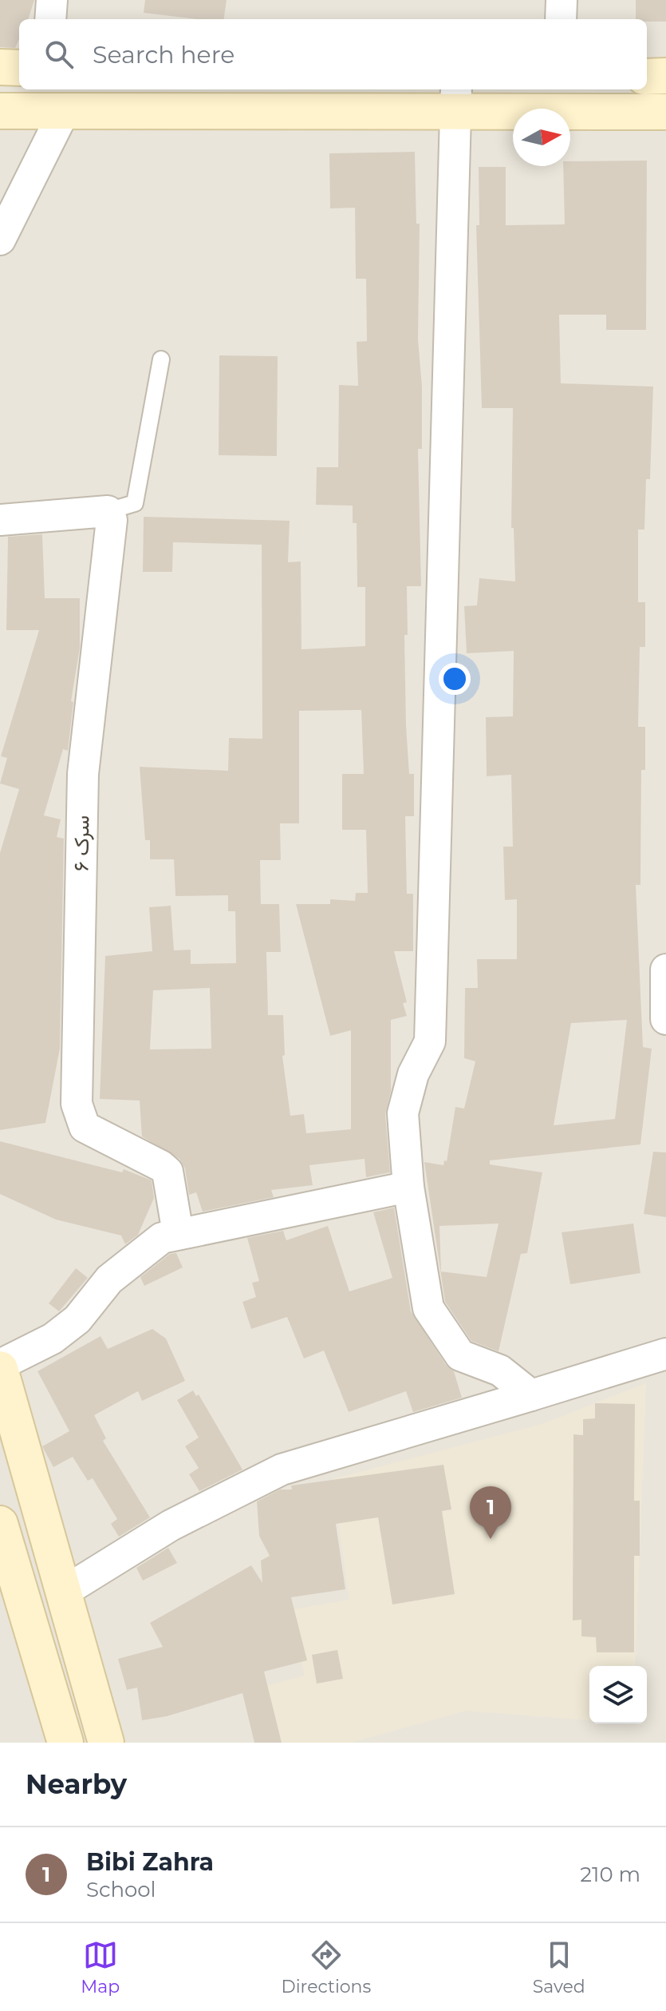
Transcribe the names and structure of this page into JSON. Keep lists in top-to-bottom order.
{
  "streets": {
    "street": ["سرک ۶"]
  },
  "north": "right",
  "page": {
    "search": "Search here",
    "pins": "1",
    "heading": "Nearby",
    "list": [
      {
        "mark": "1",
        "name": "Bibi Zahra",
        "note": "School",
        "value": "210 m"
      }
    ],
    "nav": ["Map", "Directions", "Saved"]
  }
}
